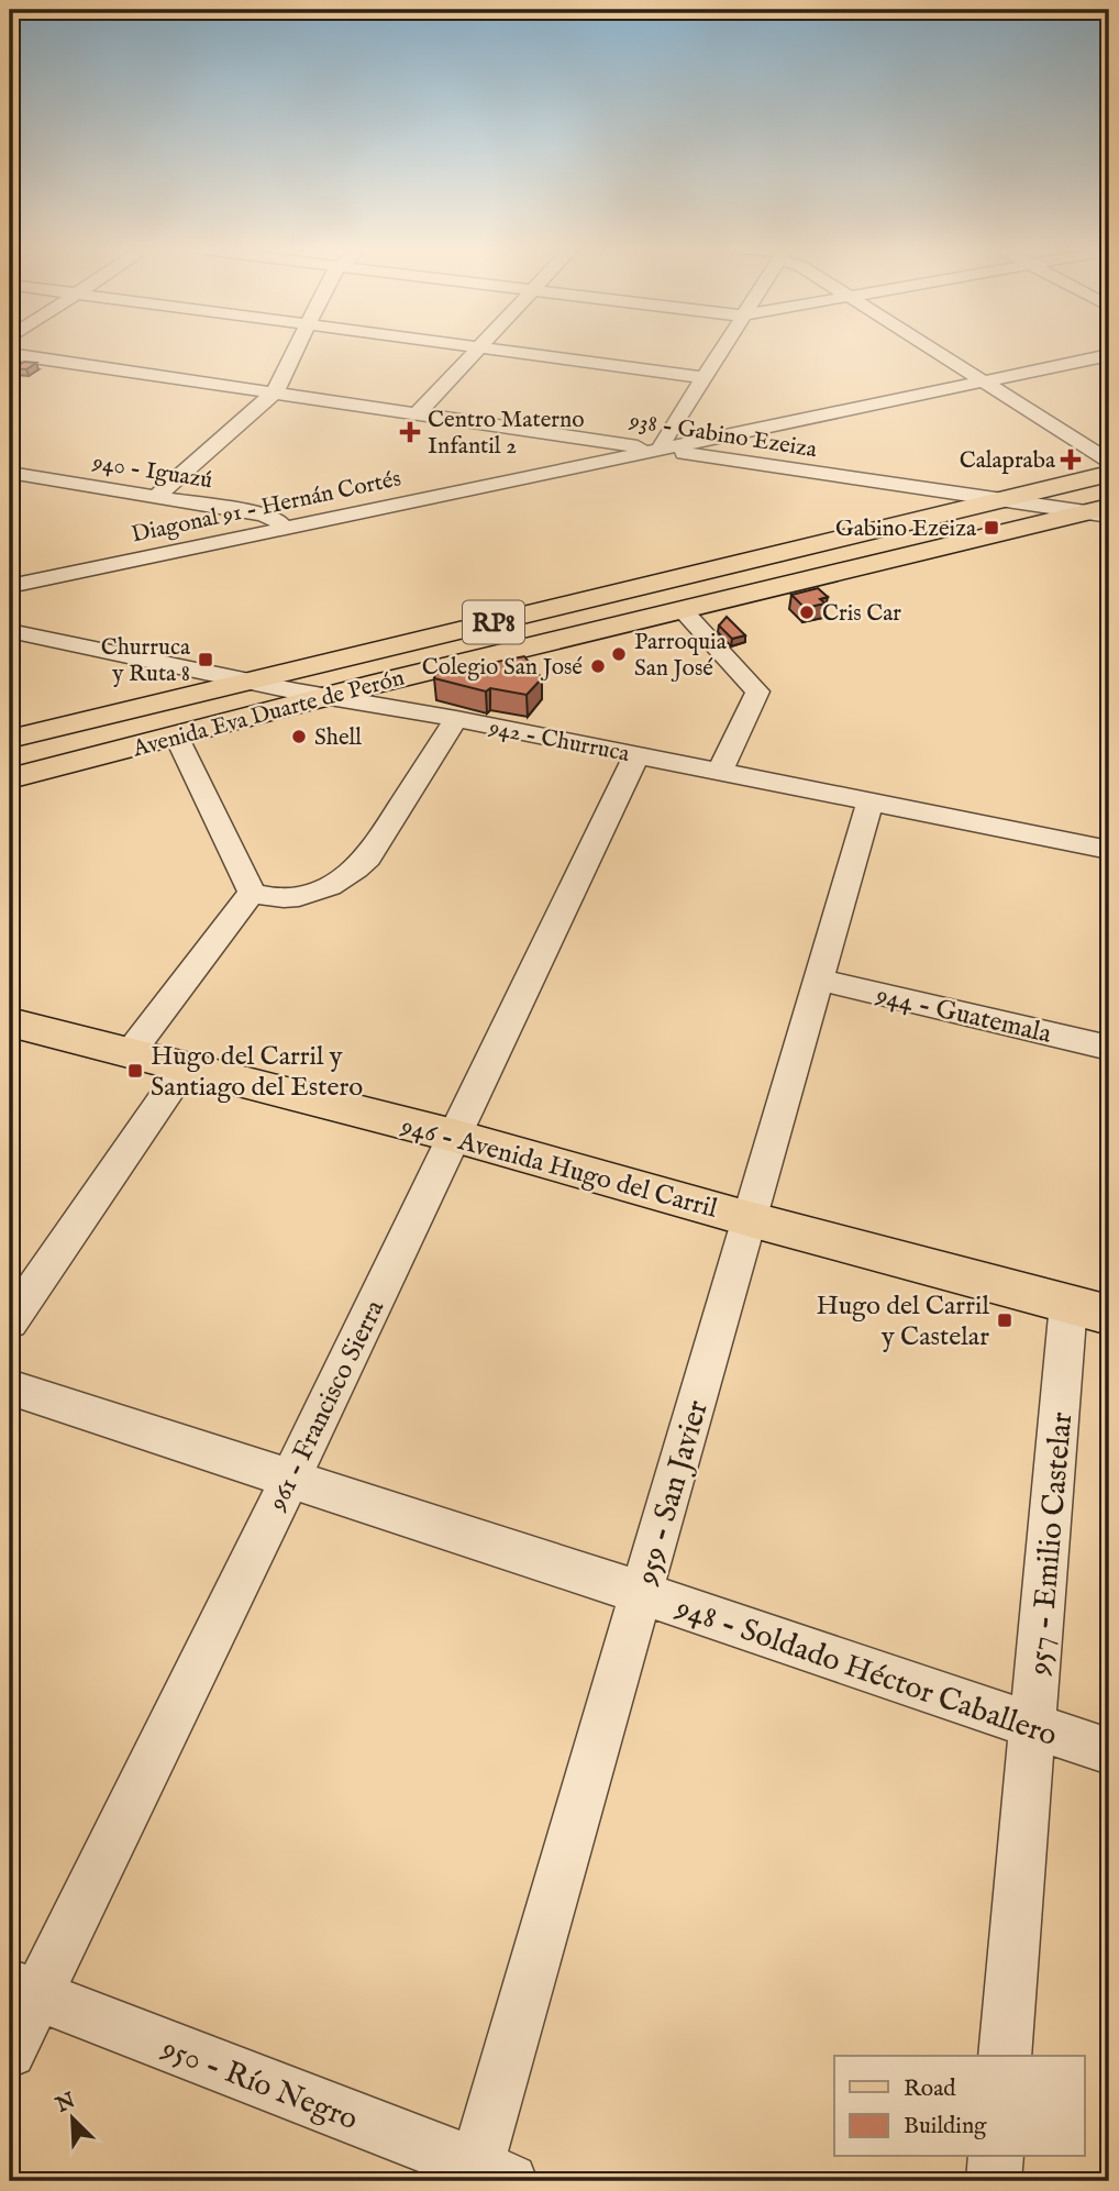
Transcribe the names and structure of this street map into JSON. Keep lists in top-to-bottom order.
{
  "streets": {
    "main road": ["RP8", "Avenida Eva Duarte de Perón", "946 - Avenida Hugo del Carril"],
    "street": [
      "938 - Gabino Ezeiza",
      "940 - Iguazú",
      "Diagonal 91 - Hernán Cortés",
      "942 - Churruca",
      "944 - Guatemala",
      "961 - Francisco Sierra",
      "959 - San Javier",
      "957 - Emilio Castelar",
      "948 - Soldado Héctor Caballero",
      "950 - Río Negro"
    ]
  },
  "crossings": [
    ["938 - Gabino Ezeiza", "Diagonal 91 - Hernán Cortés"],
    ["938 - Gabino Ezeiza", "Avenida Eva Duarte de Perón"],
    ["940 - Iguazú", "Diagonal 91 - Hernán Cortés"],
    ["Avenida Eva Duarte de Perón", "942 - Churruca"],
    ["942 - Churruca", "961 - Francisco Sierra"],
    ["942 - Churruca", "959 - San Javier"],
    ["944 - Guatemala", "959 - San Javier"],
    ["946 - Avenida Hugo del Carril", "961 - Francisco Sierra"],
    ["946 - Avenida Hugo del Carril", "959 - San Javier"],
    ["946 - Avenida Hugo del Carril", "957 - Emilio Castelar"],
    ["961 - Francisco Sierra", "948 - Soldado Héctor Caballero"],
    ["961 - Francisco Sierra", "950 - Río Negro"],
    ["959 - San Javier", "948 - Soldado Héctor Caballero"],
    ["959 - San Javier", "950 - Río Negro"],
    ["957 - Emilio Castelar", "948 - Soldado Héctor Caballero"]
  ],
  "places": {
    "health": ["Centro Materno Infantil 2", "Calapraba"],
    "transit": [
      "Gabino Ezeiza",
      "Churruca y Ruta 8",
      "Hugo del Carril y Santiago del Estero",
      "Hugo del Carril y Castelar"
    ],
    "other": [
      "Cris Car",
      "Parroquia San José",
      "Colegio San José",
      "Shell"
    ]
  },
  "legend": ["Road", "Building"],
  "north": "top left"
}
